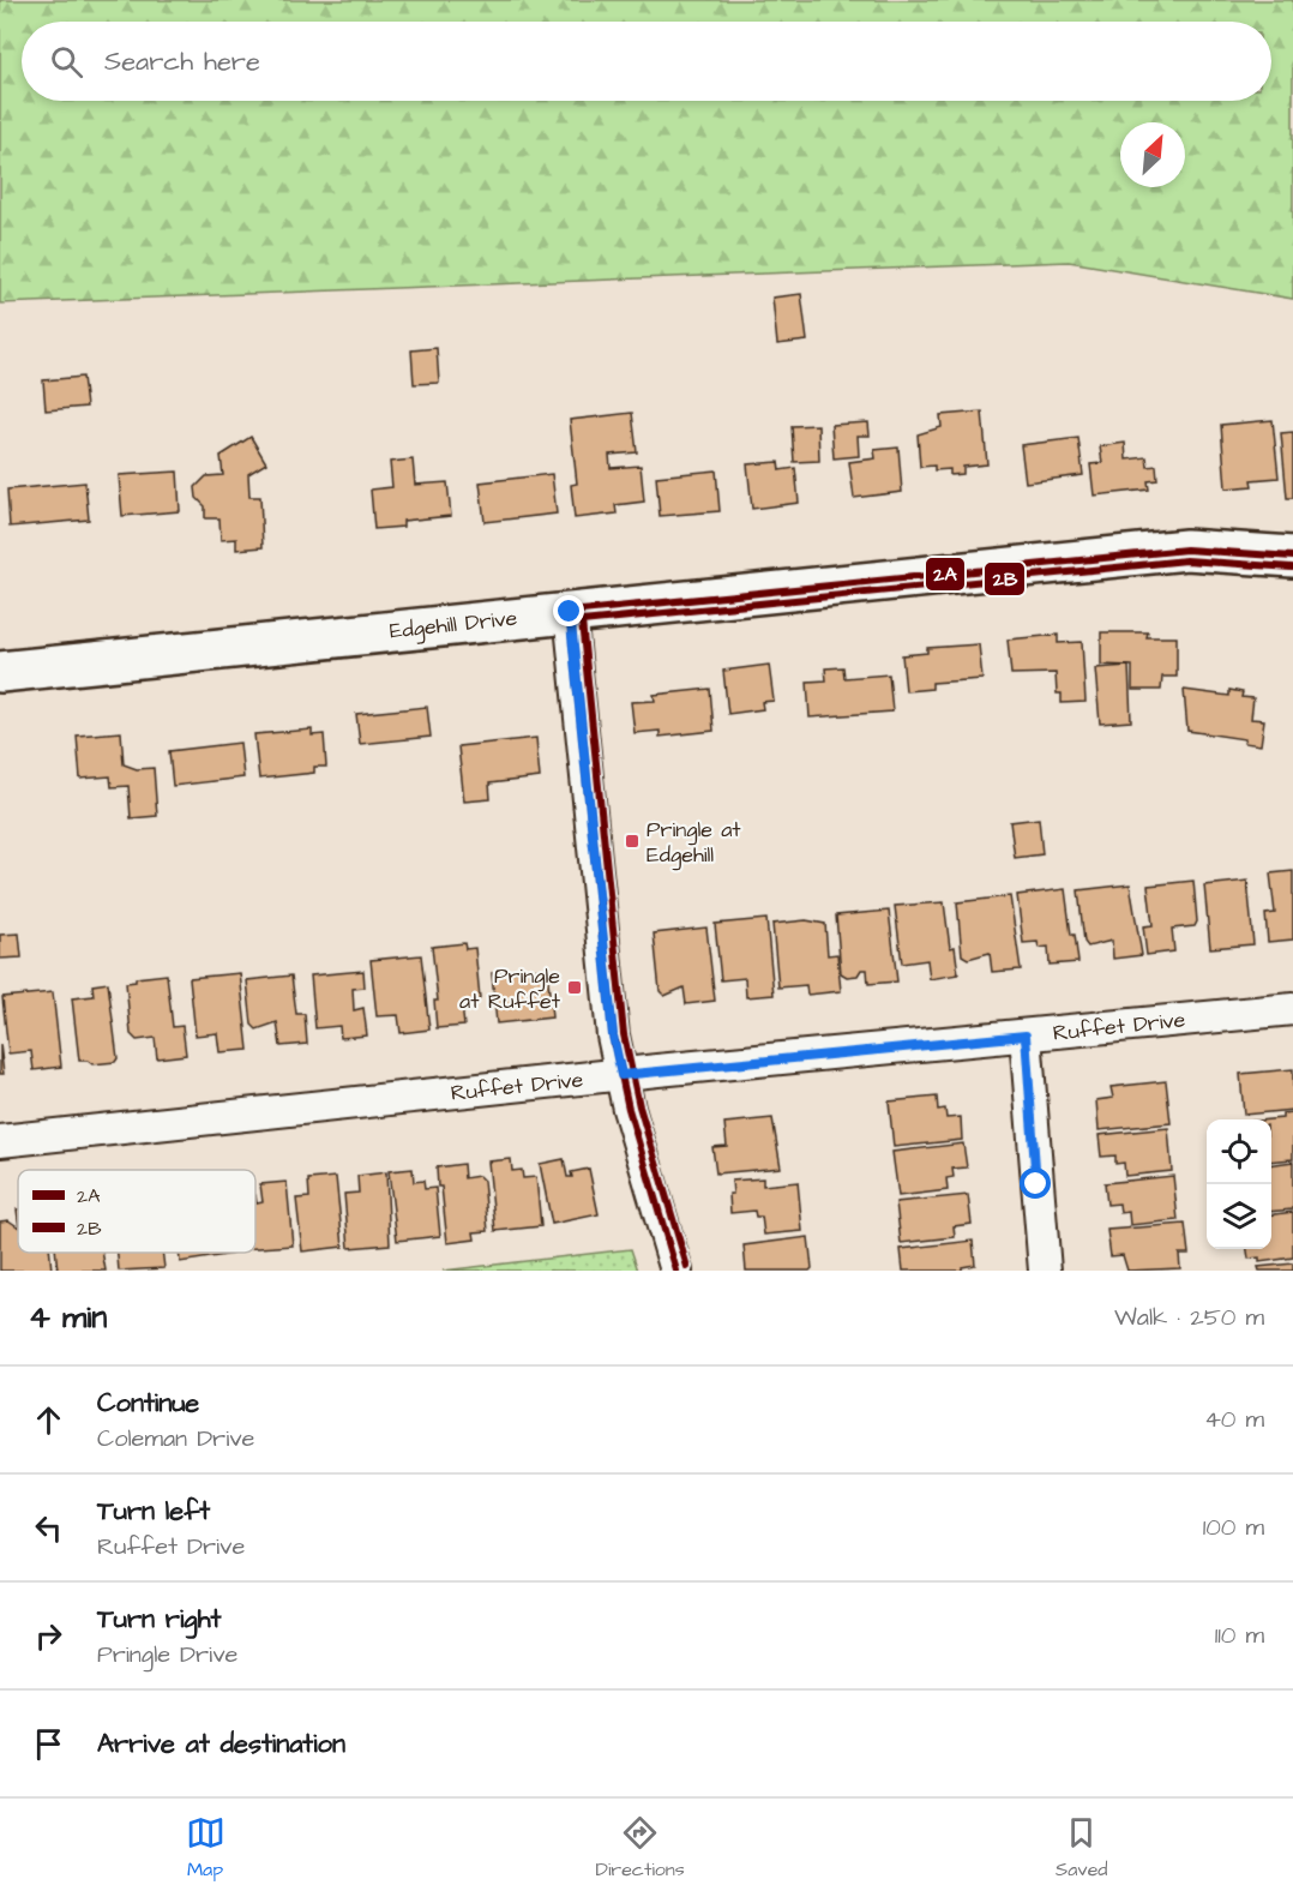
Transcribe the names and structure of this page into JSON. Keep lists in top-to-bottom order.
{
  "streets": {
    "street": ["Edgehill Drive", "Ruffet Drive"]
  },
  "places": {
    "transit": ["Pringle at Edgehill", "Pringle at Ruffet"]
  },
  "lines": ["transit line 2A", "transit line 2B"],
  "legend": ["2A", "2B"],
  "north": "top right",
  "page": {
    "search": "Search here",
    "heading": ["4 min", "Walk · 250 m"],
    "list": [
      ["Continue", "Coleman Drive", "40 m"],
      ["Turn left", "Ruffet Drive", "100 m"],
      ["Turn right", "Pringle Drive", "110 m"],
      "Arrive at destination"
    ],
    "nav": ["Map", "Directions", "Saved"]
  }
}
